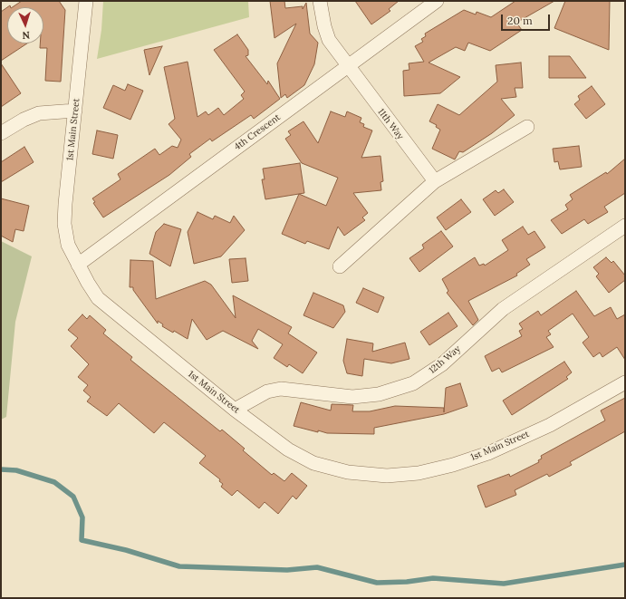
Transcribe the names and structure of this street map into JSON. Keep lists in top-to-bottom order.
{
  "streets": {
    "street": [
      "11th Way",
      "1st Main Street",
      "4th Crescent",
      "12th Way"
    ]
  },
  "crossings": [
    ["11th Way", "4th Crescent"],
    ["1st Main Street", "4th Crescent"],
    ["1st Main Street", "12th Way"]
  ],
  "scale_bar": "20 m",
  "north": "bottom"
}
